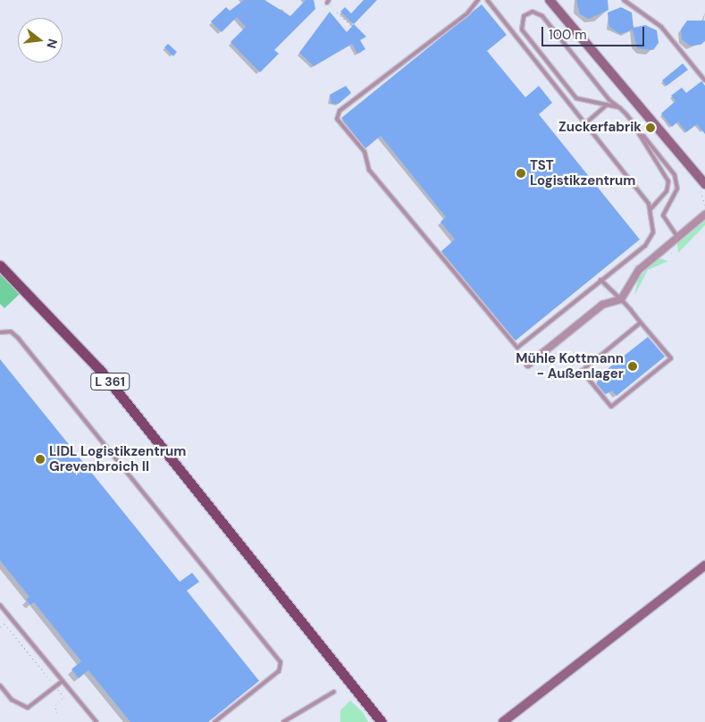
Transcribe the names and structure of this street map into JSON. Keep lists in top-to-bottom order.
{
  "streets": {
    "main road": ["L 361"]
  },
  "places": [
    "Zuckerfabrik",
    "TST Logistikzentrum",
    "Mühle Kottmann - Außenlager",
    "LIDL Logistikzentrum Grevenbroich II"
  ],
  "scale_bar": "100 m",
  "north": "right"
}
